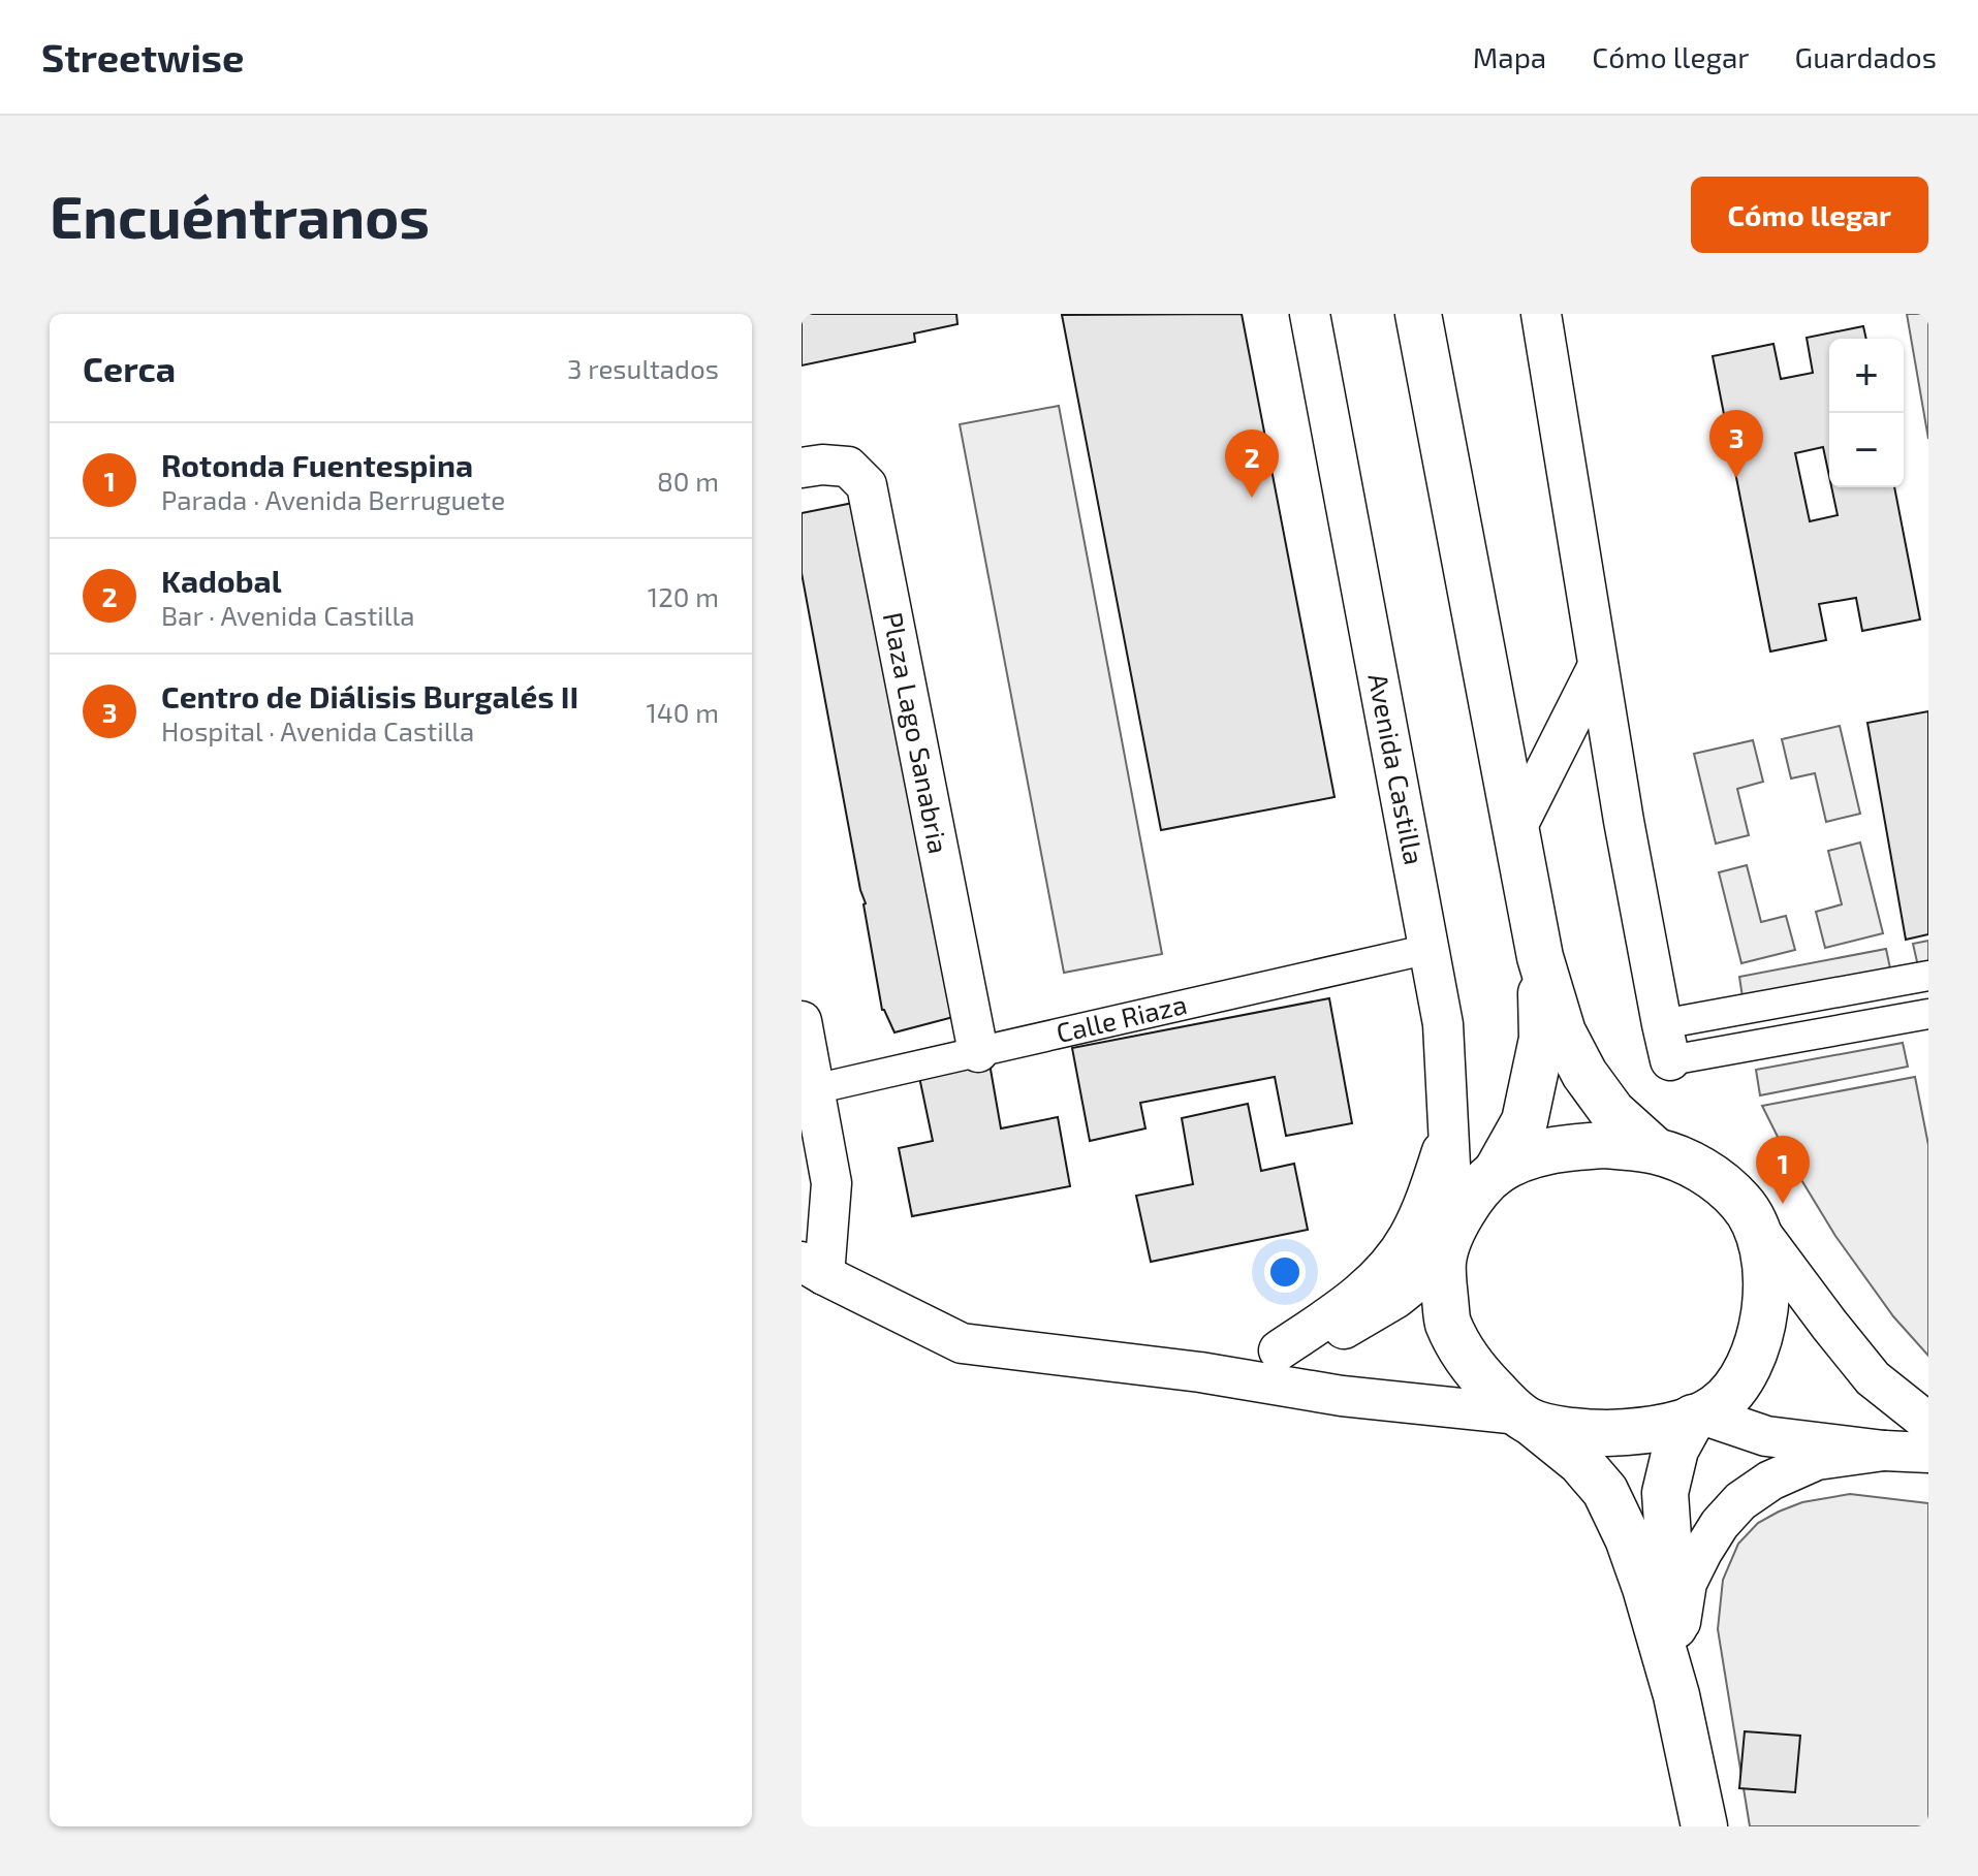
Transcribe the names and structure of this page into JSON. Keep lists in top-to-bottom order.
{
  "streets": {
    "street": ["Plaza Lago Sanabria", "Avenida Castilla", "Calle Riaza"]
  },
  "crossings": [
    ["Plaza Lago Sanabria", "Calle Riaza"],
    ["Avenida Castilla", "Calle Riaza"]
  ],
  "page": {
    "header": "Streetwise",
    "nav": ["Mapa", "Cómo llegar", "Guardados"],
    "buttons": "Cómo llegar",
    "title": "Encuéntranos",
    "heading": ["Cerca", "3 resultados"],
    "map_buttons": ["+", "−"],
    "pins": ["3", "2", "1"],
    "list": [
      {
        "mark": "1",
        "name": "Rotonda Fuentespina",
        "note": "Parada · Avenida Berruguete",
        "value": "80 m"
      },
      {
        "mark": "2",
        "name": "Kadobal",
        "note": "Bar · Avenida Castilla",
        "value": "120 m"
      },
      {
        "mark": "3",
        "name": "Centro de Diálisis Burgalés II",
        "note": "Hospital · Avenida Castilla",
        "value": "140 m"
      }
    ]
  }
}
